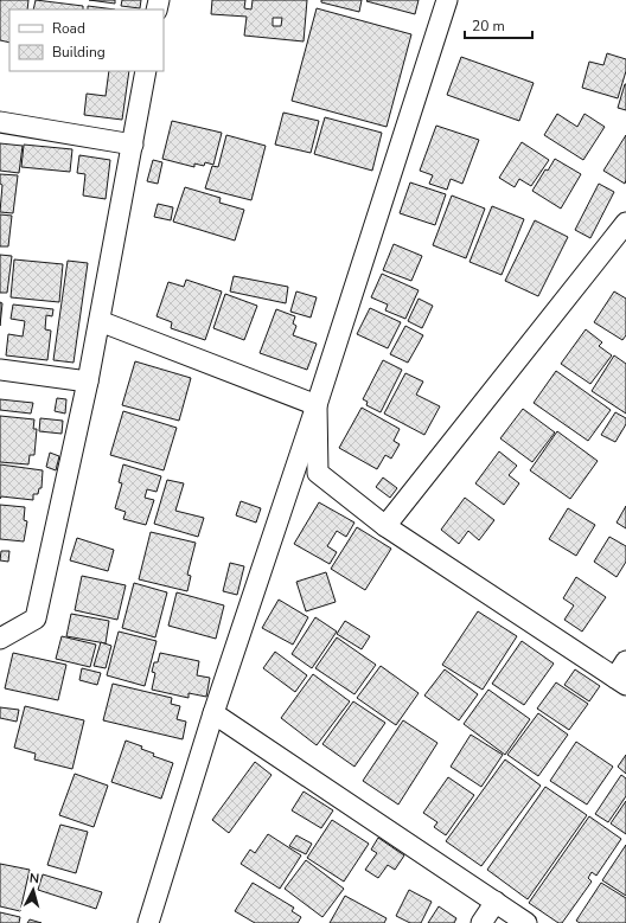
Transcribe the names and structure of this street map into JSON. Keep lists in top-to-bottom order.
{
  "legend": ["Road", "Building"],
  "scale_bar": "20 m",
  "north": "top"
}
